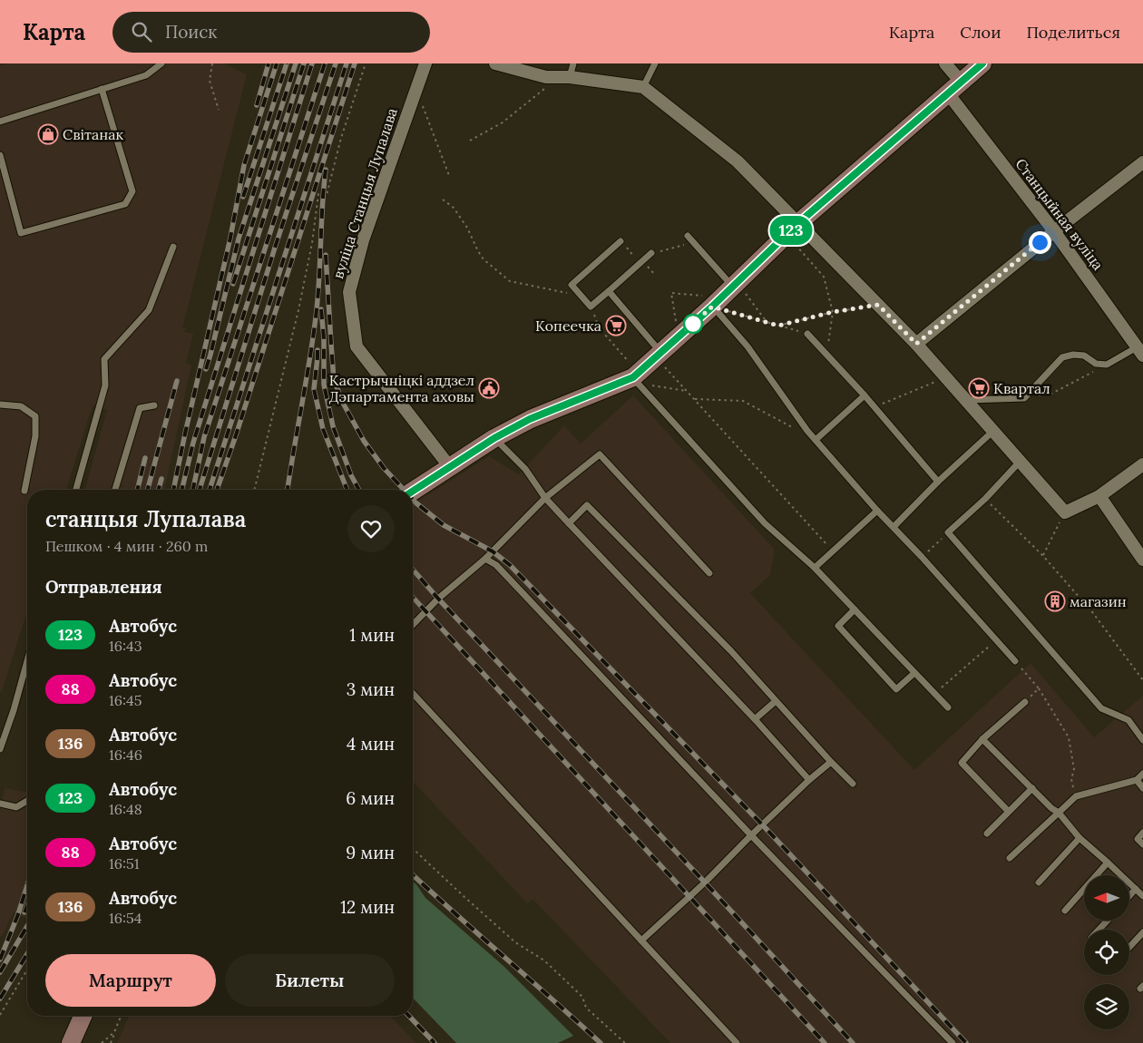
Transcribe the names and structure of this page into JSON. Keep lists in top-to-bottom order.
{
  "streets": {
    "street": ["вуліца Станцыя Лупалава", "Станцыйная вуліца"]
  },
  "places": {
    "shop": ["Світанак"],
    "supermarket": ["Копеечка", "Квартал"],
    "public building": ["Кастрычніцкі аддзел Дэпартамента аховы"],
    "building": ["магазин"]
  },
  "lines": ["bus line 123"],
  "north": "left",
  "page": {
    "header": "Карта",
    "search": "Поиск",
    "nav": ["Карта", "Слои", "Поделиться"],
    "on_map": "123",
    "heading": [
      ["станцыя Лупалава", "Пешком · 4 мин · 260 m"],
      "Отправления"
    ],
    "list": [
      {
        "mark": "123",
        "name": "Автобус",
        "note": "16:43",
        "value": "1 мин"
      },
      {
        "mark": "88",
        "name": "Автобус",
        "note": "16:45",
        "value": "3 мин"
      },
      {
        "mark": "136",
        "name": "Автобус",
        "note": "16:46",
        "value": "4 мин"
      },
      {
        "mark": "123",
        "name": "Автобус",
        "note": "16:48",
        "value": "6 мин"
      },
      {
        "mark": "88",
        "name": "Автобус",
        "note": "16:51",
        "value": "9 мин"
      },
      {
        "mark": "136",
        "name": "Автобус",
        "note": "16:54",
        "value": "12 мин"
      }
    ],
    "buttons": ["Маршрут", "Билеты"]
  }
}
